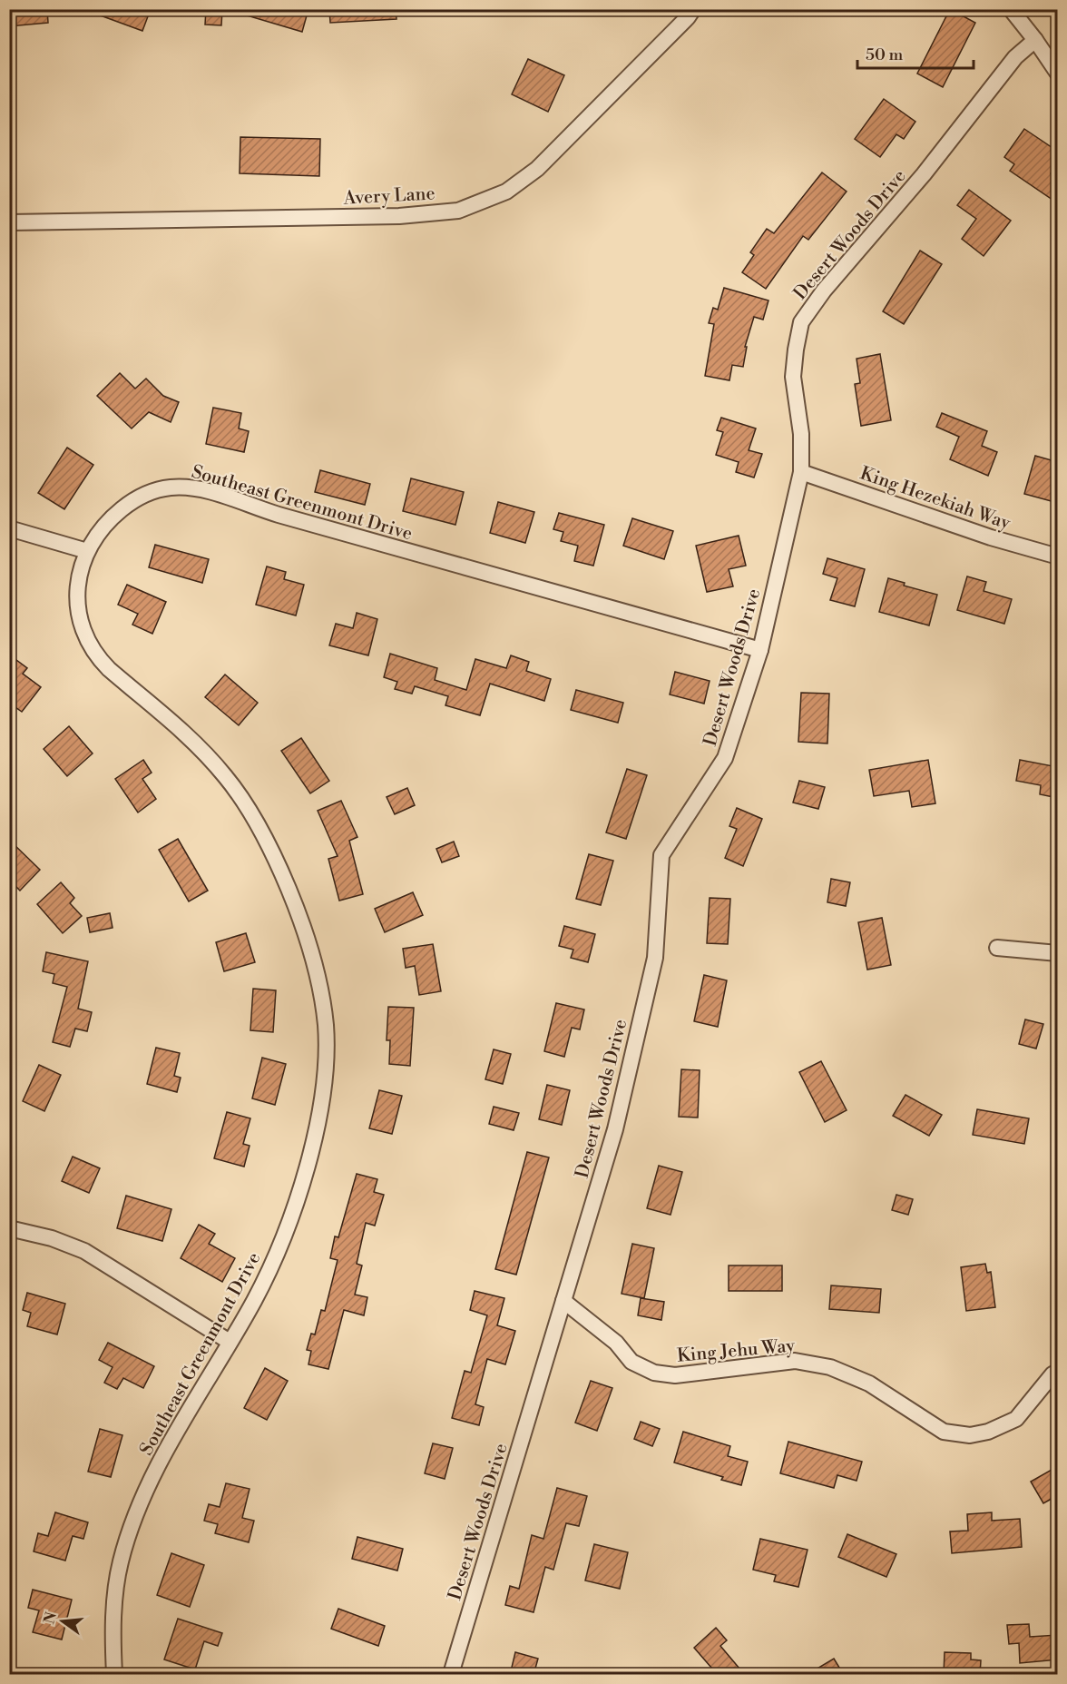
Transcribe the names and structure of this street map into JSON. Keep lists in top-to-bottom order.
{
  "streets": {
    "street": [
      "Avery Lane",
      "Desert Woods Drive",
      "King Hezekiah Way",
      "Southeast Greenmont Drive",
      "King Jehu Way"
    ]
  },
  "crossings": [
    ["Desert Woods Drive", "King Hezekiah Way"],
    ["Desert Woods Drive", "Southeast Greenmont Drive"],
    ["Desert Woods Drive", "King Jehu Way"]
  ],
  "scale_bar": "50 m",
  "north": "left"
}
